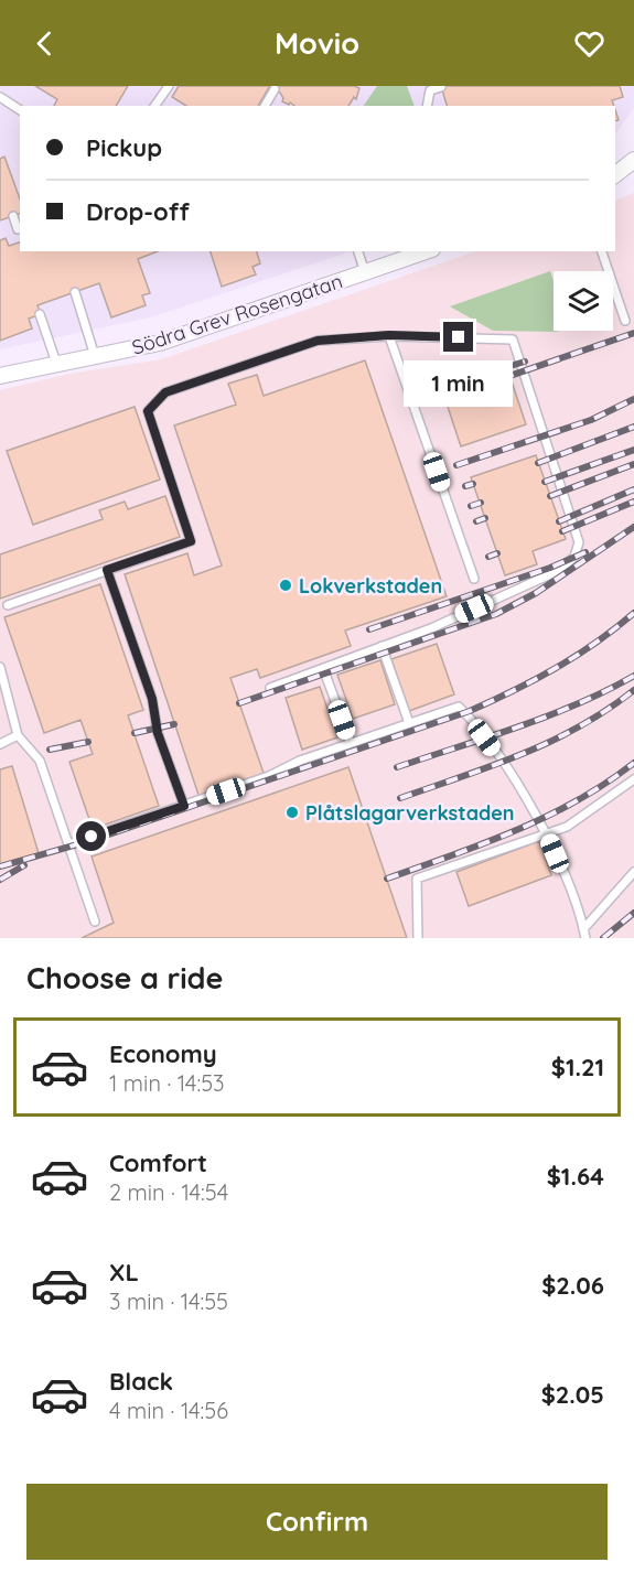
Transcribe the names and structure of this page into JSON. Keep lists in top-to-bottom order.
{
  "streets": {
    "street": ["Södra Grev Rosengatan"]
  },
  "places": ["Lokverkstaden", "Plåtslagarverkstaden"],
  "page": {
    "header": "Movio",
    "banner": ["Pickup", "Drop-off"],
    "bubble": "1 min",
    "heading": "Choose a ride",
    "list": [
      {
        "name": "Economy",
        "note": "1 min · 14:53",
        "value": "$1.21"
      },
      {
        "name": "Comfort",
        "note": "2 min · 14:54",
        "value": "$1.64"
      },
      {
        "name": "XL",
        "note": "3 min · 14:55",
        "value": "$2.06"
      },
      {
        "name": "Black",
        "note": "4 min · 14:56",
        "value": "$2.05"
      }
    ],
    "buttons": "Confirm"
  }
}
